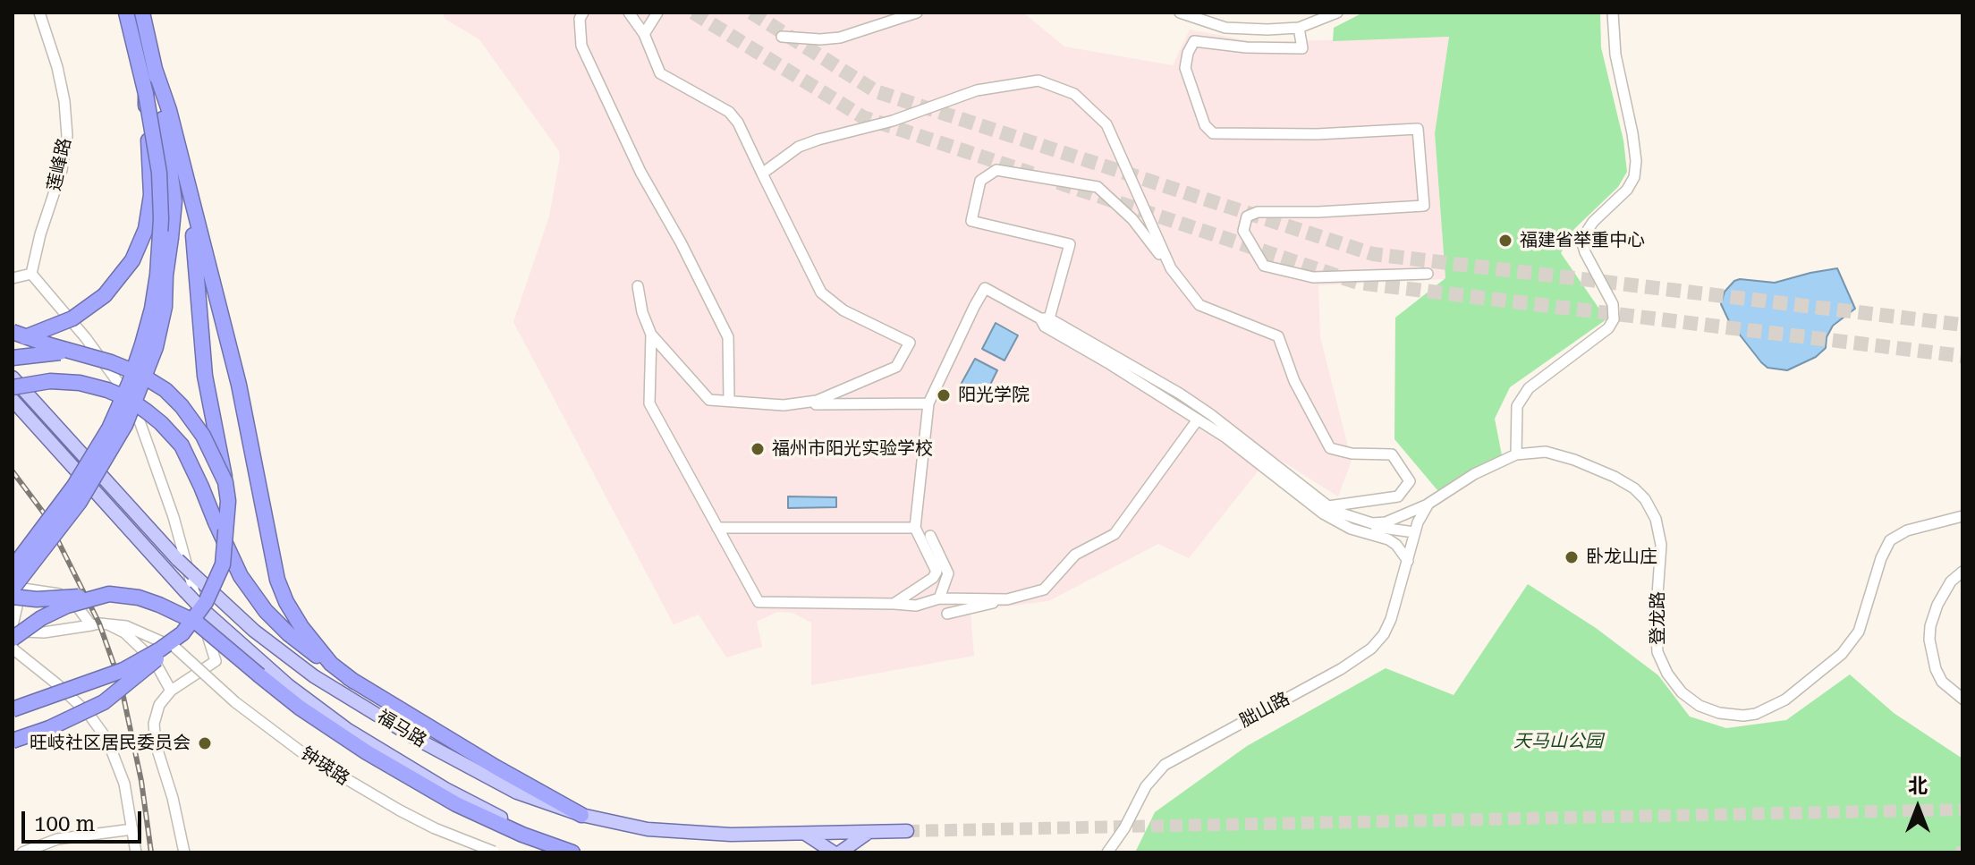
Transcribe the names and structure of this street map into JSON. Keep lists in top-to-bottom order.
{
  "streets": {
    "main road": ["福马路"],
    "street": [
      "莲峰路",
      "登龙路",
      "胐山路",
      "钟瑛路"
    ]
  },
  "parks": ["天马山公园"],
  "places": [
    "福建省举重中心",
    "阳光学院",
    "福州市阳光实验学校",
    "卧龙山庄",
    "旺岐社区居民委员会"
  ],
  "scale_bar": "100 m",
  "north": "top"
}
